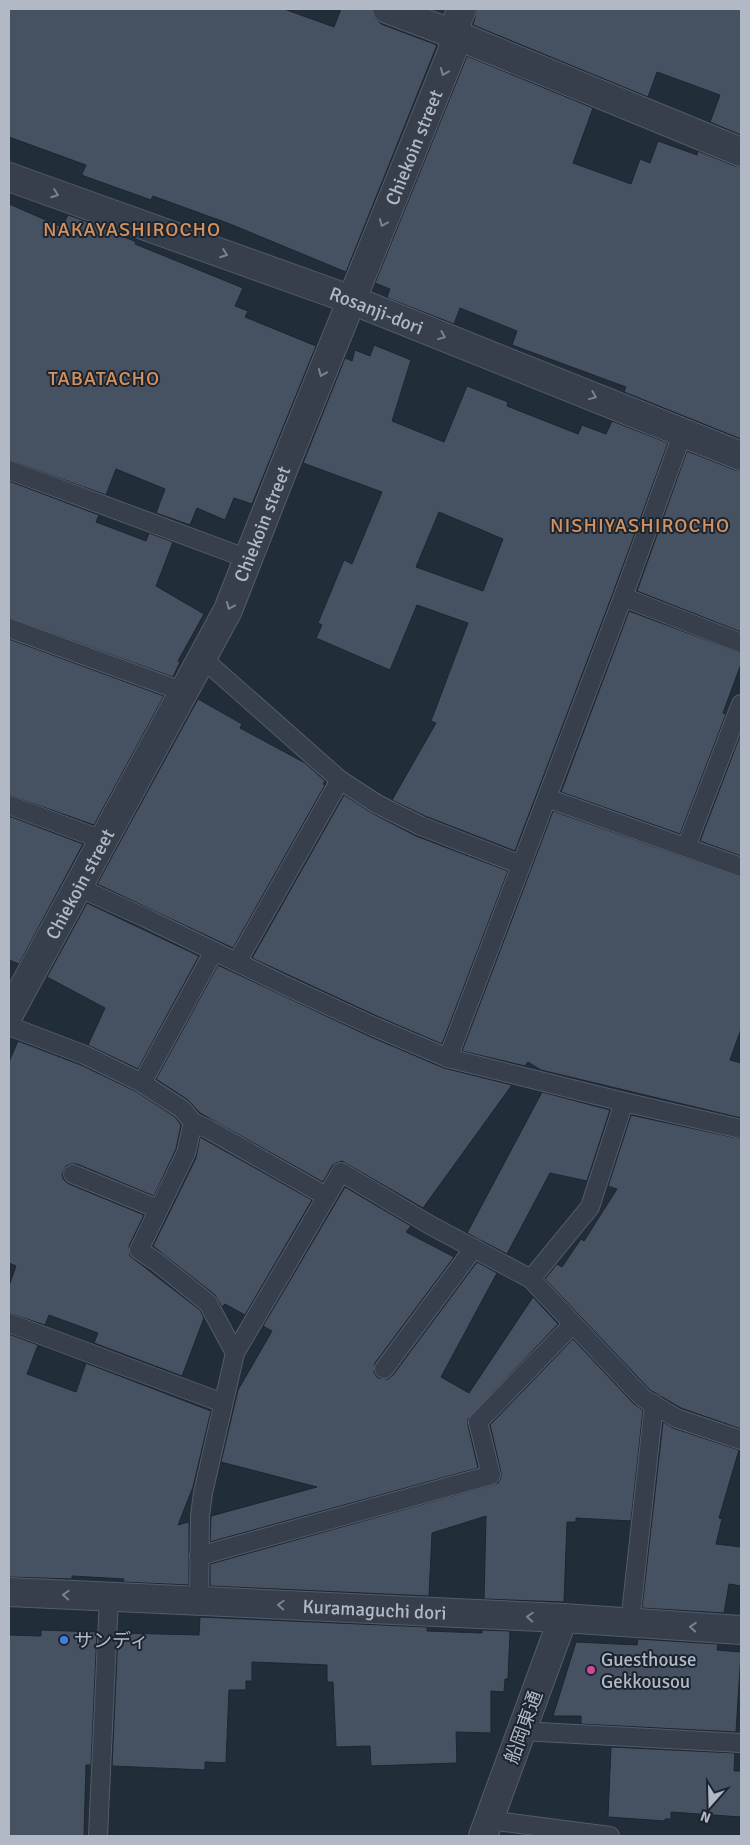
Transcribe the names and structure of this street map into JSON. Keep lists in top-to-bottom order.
{
  "streets": {
    "street": [
      "Chiekoin street",
      "Rosanji-dori",
      "Kuramaguchi dori",
      "船岡東通"
    ]
  },
  "crossings": [
    ["Chiekoin street", "Rosanji-dori"],
    ["Kuramaguchi dori", "船岡東通"]
  ],
  "one_way": ["Chiekoin street", "Rosanji-dori", "Kuramaguchi dori"],
  "districts": ["NAKAYASHIROCHO", "TABATACHO", "NISHIYASHIROCHO"],
  "places": ["サンディ", "Guesthouse Gekkousou"],
  "north": "bottom"
}
